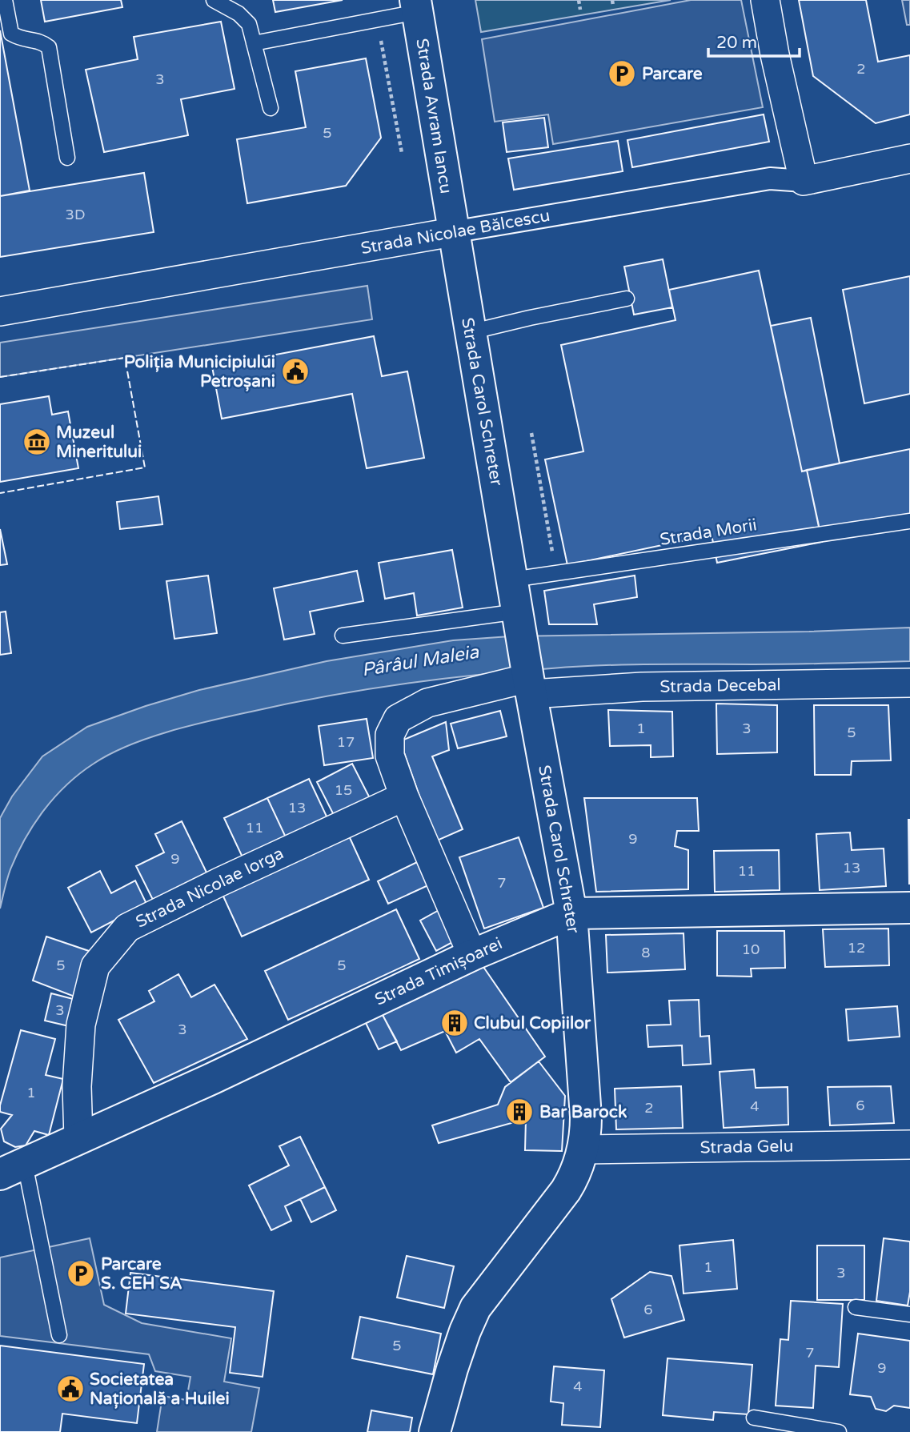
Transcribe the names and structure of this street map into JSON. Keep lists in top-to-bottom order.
{
  "streets": {
    "street": [
      "Strada Avram Iancu",
      "Strada Nicolae Bălcescu",
      "Strada Carol Schreter",
      "Strada Decebal",
      "Strada Nicolae Iorga",
      "Strada Timișoarei",
      "Strada Gelu"
    ],
    "lane": ["Strada Morii"]
  },
  "crossings": [
    ["Strada Avram Iancu", "Strada Nicolae Bălcescu"],
    ["Strada Avram Iancu", "Strada Carol Schreter"],
    ["Strada Nicolae Bălcescu", "Strada Carol Schreter"],
    ["Strada Carol Schreter", "Strada Morii"],
    ["Strada Carol Schreter", "Strada Decebal"],
    ["Strada Carol Schreter", "Strada Timișoarei"],
    ["Strada Carol Schreter", "Strada Gelu"],
    ["Strada Nicolae Iorga", "Strada Timișoarei"]
  ],
  "water": ["Pârâul Maleia"],
  "places": {
    "parking": ["Parcare", "Parcare S. CEH SA"],
    "public building": ["Poliția Municipiului Petroșani", "Societatea Națională a Huilei"],
    "museum": ["Muzeul Mineritului"],
    "building": ["Clubul Copiilor", "Bar Barock"]
  },
  "house_numbers": [
    "2",
    "3",
    "5",
    "3D",
    "1",
    "3",
    "5",
    "17",
    "15",
    "13",
    "11",
    "9",
    "9",
    "13",
    "11",
    "7",
    "12",
    "10",
    "8",
    "5",
    "5",
    "3",
    "3",
    "1",
    "6",
    "4",
    "2",
    "1",
    "3",
    "6",
    "5",
    "7",
    "9",
    "4"
  ],
  "scale_bar": "20 m"
}
